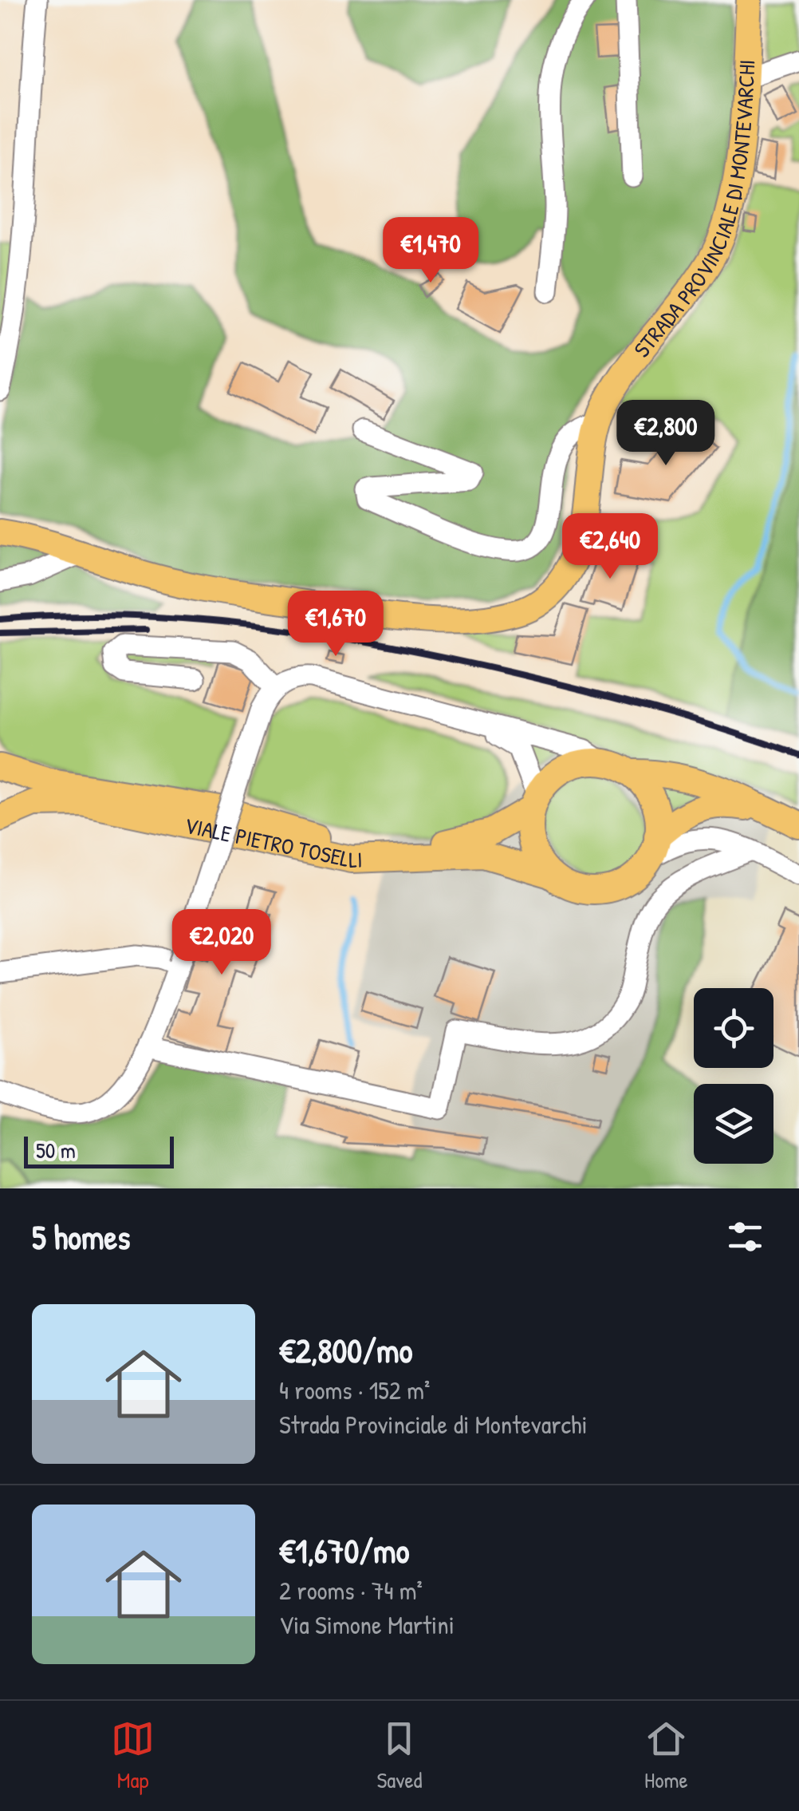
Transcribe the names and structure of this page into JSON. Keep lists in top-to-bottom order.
{
  "streets": {
    "main road": ["STRADA PROVINCIALE DI MONTEVARCHI", "VIALE PIETRO TOSELLI"]
  },
  "scale_bar": "50 m",
  "page": {
    "price": [
      "€1,470",
      "€2,800",
      "€2,640",
      "€1,670",
      "€2,020"
    ],
    "scale": "50 m",
    "heading": "5 homes",
    "list": [
      {
        "name": "€2,800/mo",
        "note": "4 rooms · 152 m² · Strada Provinciale di Montevarchi"
      },
      {
        "name": "€1,670/mo",
        "note": "2 rooms · 74 m² · Via Simone Martini"
      }
    ],
    "tabs": ["Map", "Saved", "Home"]
  }
}
